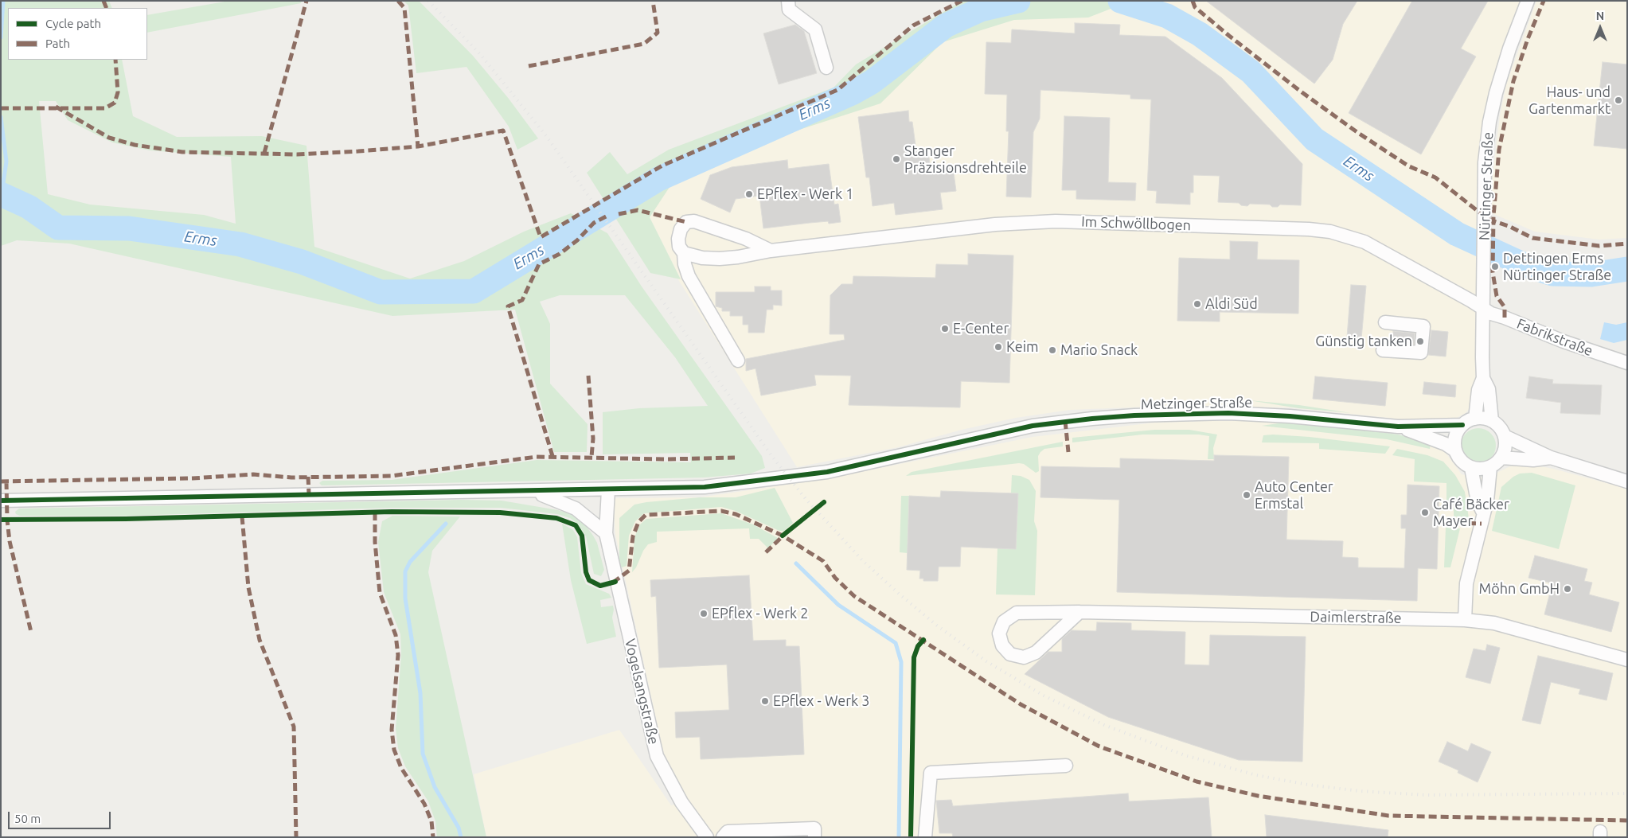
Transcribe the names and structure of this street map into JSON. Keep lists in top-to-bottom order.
{
  "streets": {
    "street": [
      "Nürtinger Straße",
      "Im Schwöllbogen",
      "Fabrikstraße",
      "Metzinger Straße",
      "Daimlerstraße",
      "Vogelsangstraße"
    ]
  },
  "crossings": [
    ["Nürtinger Straße", "Im Schwöllbogen"],
    ["Nürtinger Straße", "Fabrikstraße"],
    ["Nürtinger Straße", "Metzinger Straße"],
    ["Im Schwöllbogen", "Fabrikstraße"],
    ["Metzinger Straße", "Vogelsangstraße"]
  ],
  "water": ["Erms"],
  "places": [
    "Haus- und Gartenmarkt",
    "Stanger Präzisionsdrehteile",
    "EPflex - Werk 1",
    "Dettingen Erms Nürtinger Straße",
    "Aldi Süd",
    "E-Center",
    "Günstig tanken",
    "Keim",
    "Mario Snack",
    "Auto Center Ermstal",
    "Café Bäcker Mayer",
    "Möhn GmbH",
    "EPflex - Werk 2",
    "EPflex - Werk 3"
  ],
  "legend": ["Cycle path", "Path"],
  "scale_bar": "50 m",
  "north": "top"
}
